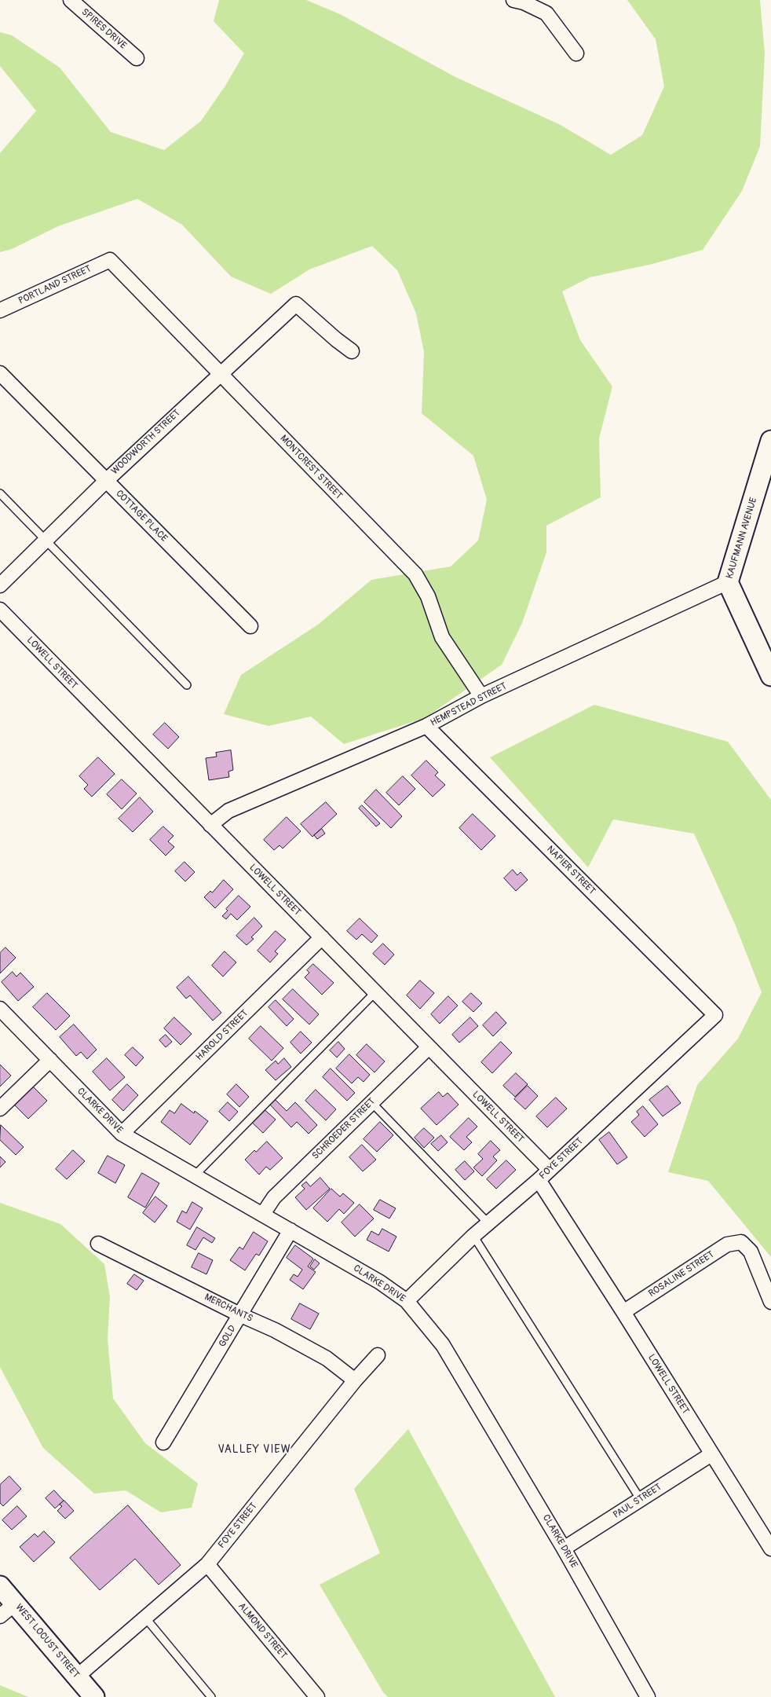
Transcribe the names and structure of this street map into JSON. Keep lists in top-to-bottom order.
{
  "streets": {
    "main road": ["KAUFMANN AVENUE", "WEST LOCUST STREET"],
    "street": [
      "SPIRES DRIVE",
      "PORTLAND STREET",
      "WOODWORTH STREET",
      "MONTCREST STREET",
      "COTTAGE PLACE",
      "LOWELL STREET",
      "HEMPSTEAD STREET",
      "NAPIER STREET",
      "HAROLD STREET",
      "CLARKE DRIVE",
      "SCHROEDER STREET",
      "FOYE STREET",
      "ROSALINE STREET",
      "MERCHANTS",
      "GOLD",
      "PAUL STREET",
      "ALMOND STREET"
    ]
  },
  "crossings": [
    ["PORTLAND STREET", "MONTCREST STREET"],
    ["WOODWORTH STREET", "MONTCREST STREET"],
    ["WOODWORTH STREET", "COTTAGE PLACE"],
    ["MONTCREST STREET", "HEMPSTEAD STREET"],
    ["KAUFMANN AVENUE", "HEMPSTEAD STREET"],
    ["LOWELL STREET", "HEMPSTEAD STREET"],
    ["LOWELL STREET", "HAROLD STREET"],
    ["LOWELL STREET", "SCHROEDER STREET"],
    ["LOWELL STREET", "FOYE STREET"],
    ["LOWELL STREET", "ROSALINE STREET"],
    ["LOWELL STREET", "PAUL STREET"],
    ["HEMPSTEAD STREET", "NAPIER STREET"],
    ["NAPIER STREET", "FOYE STREET"],
    ["HAROLD STREET", "CLARKE DRIVE"],
    ["CLARKE DRIVE", "SCHROEDER STREET"],
    ["CLARKE DRIVE", "FOYE STREET"],
    ["CLARKE DRIVE", "GOLD"],
    ["CLARKE DRIVE", "PAUL STREET"],
    ["FOYE STREET", "MERCHANTS"],
    ["FOYE STREET", "ALMOND STREET"],
    ["FOYE STREET", "WEST LOCUST STREET"],
    ["MERCHANTS", "GOLD"]
  ],
  "districts": ["VALLEY VIEW"]
}
